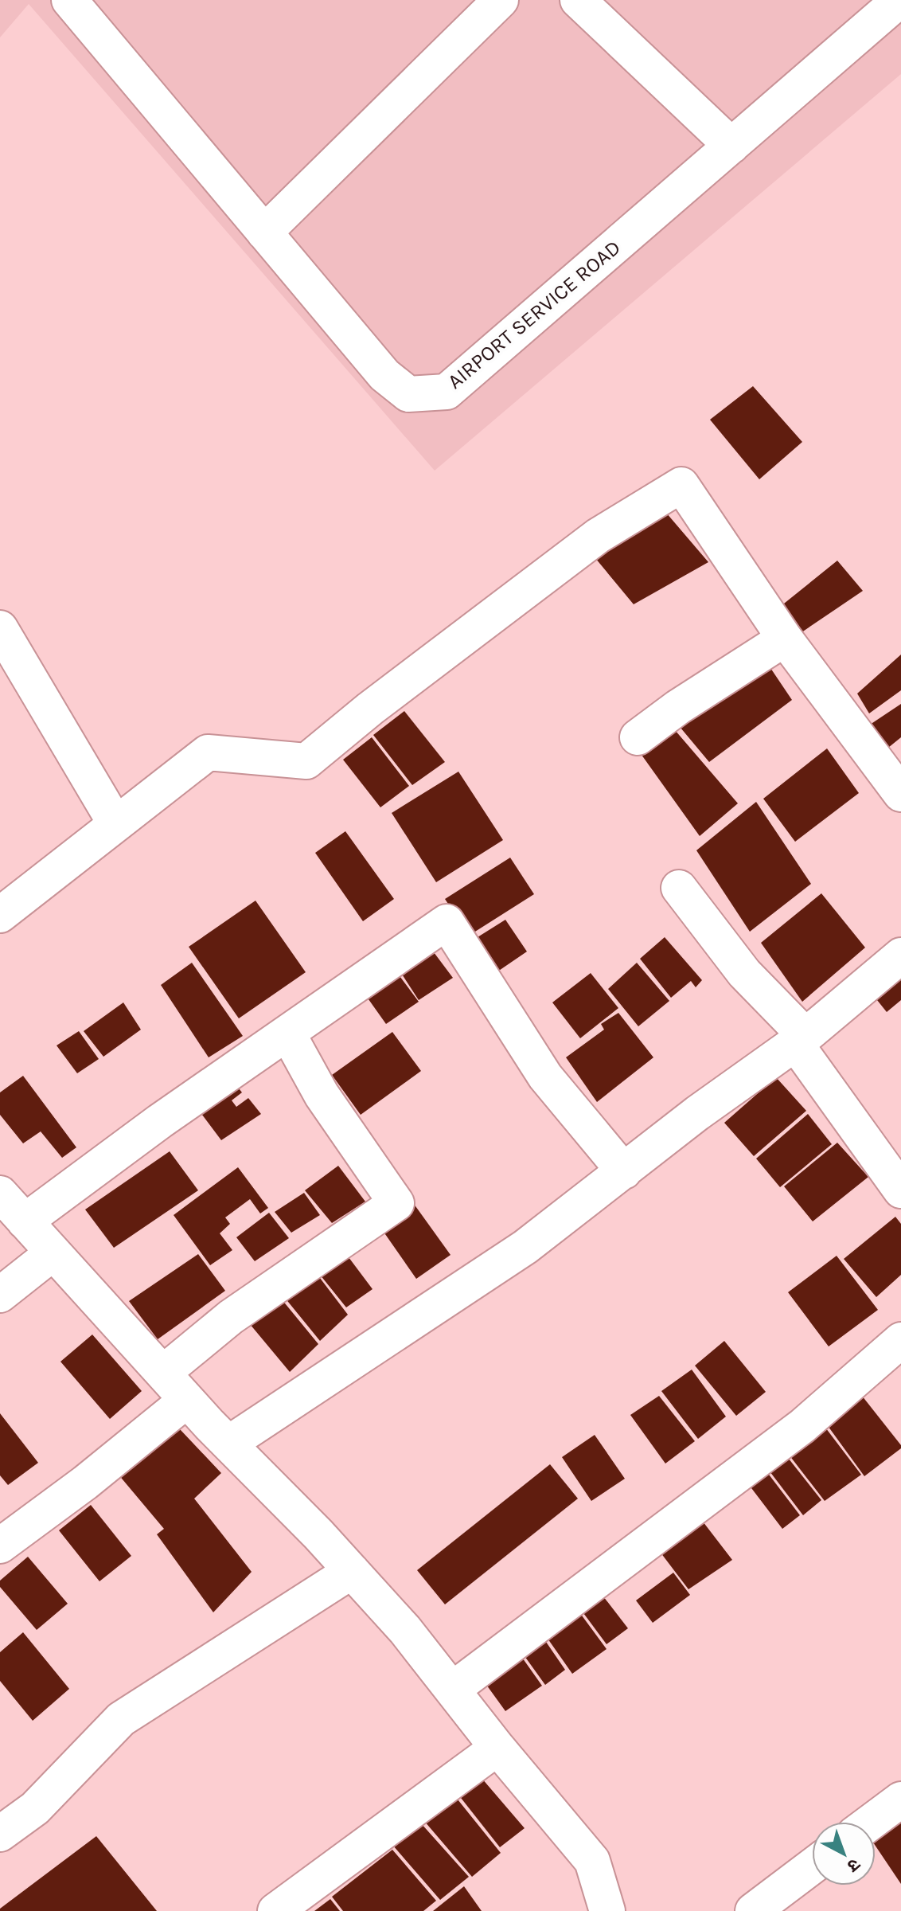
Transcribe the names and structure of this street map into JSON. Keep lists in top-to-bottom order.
{
  "streets": {
    "street": ["AIRPORT SERVICE ROAD"]
  },
  "north": "bottom right"
}
